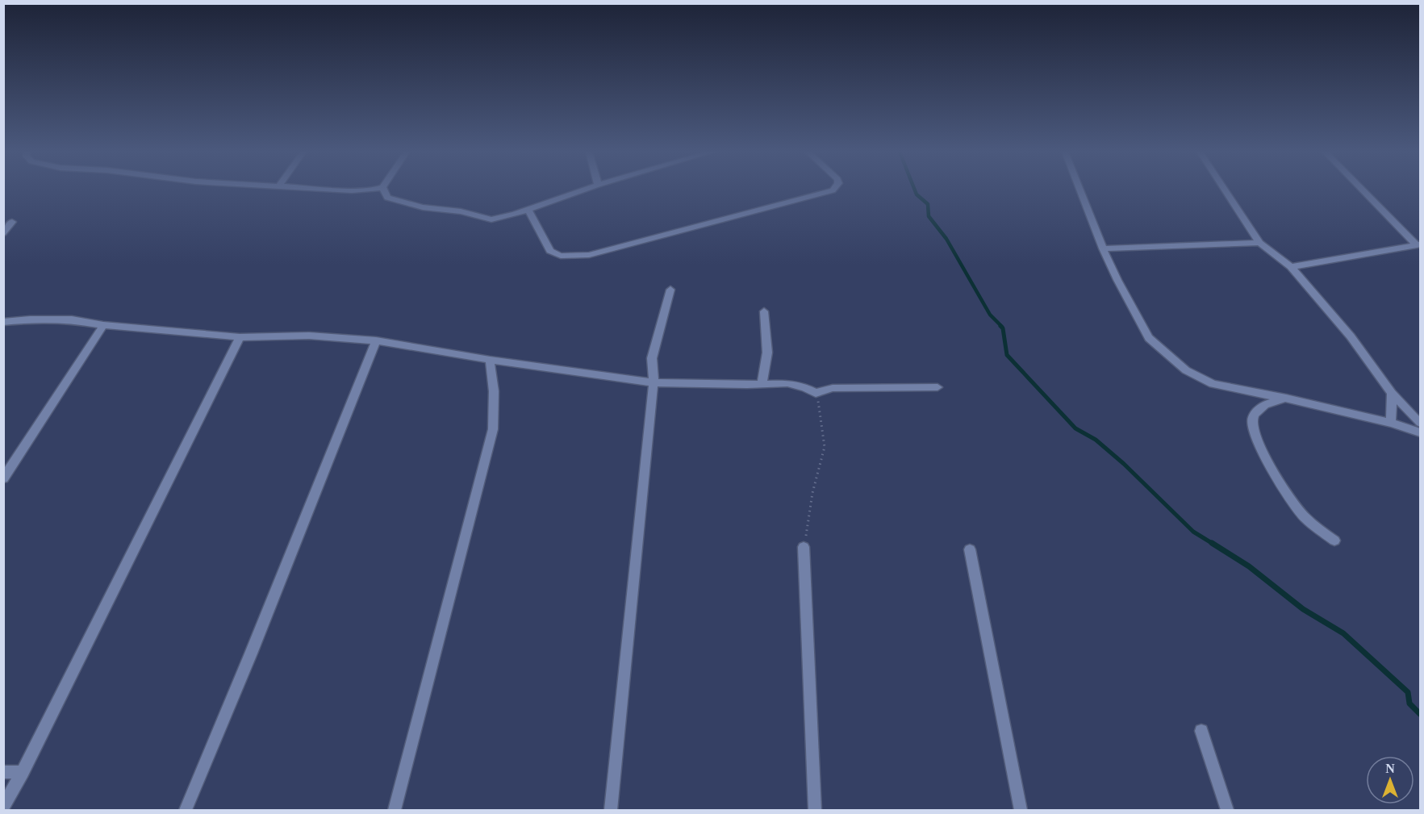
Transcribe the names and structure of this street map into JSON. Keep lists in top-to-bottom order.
{
  "north": "top"
}
